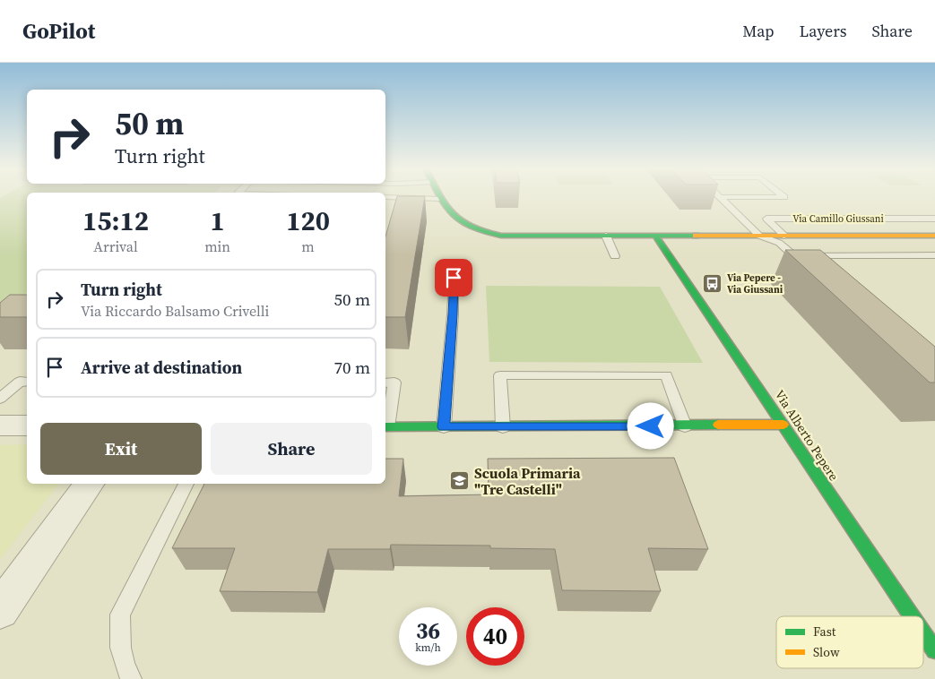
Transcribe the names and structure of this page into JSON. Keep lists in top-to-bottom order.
{
  "streets": {
    "street": ["Via Camillo Giussani", "Via Alberto Pepere"]
  },
  "crossings": [
    ["Via Camillo Giussani", "Via Alberto Pepere"]
  ],
  "places": {
    "bus stop": ["Via Pepere - Via Giussani"],
    "school or university": ["Scuola Primaria \"Tre Castelli\""]
  },
  "legend": ["Fast", "Slow"],
  "page": {
    "header": "GoPilot",
    "nav": ["Map", "Layers", "Share"],
    "turn": ["50 m", "Turn right"],
    "eta": [
      "15:12",
      "Arrival",
      "1",
      "min",
      "120",
      "m"
    ],
    "list": [
      {
        "name": "Turn right",
        "note": "Via Riccardo Balsamo Crivelli",
        "value": "50 m"
      },
      {
        "name": "Arrive at destination",
        "value": "70 m"
      }
    ],
    "buttons": ["Exit", "Share"],
    "speed": "36 km/h",
    "limit": "40"
  }
}
